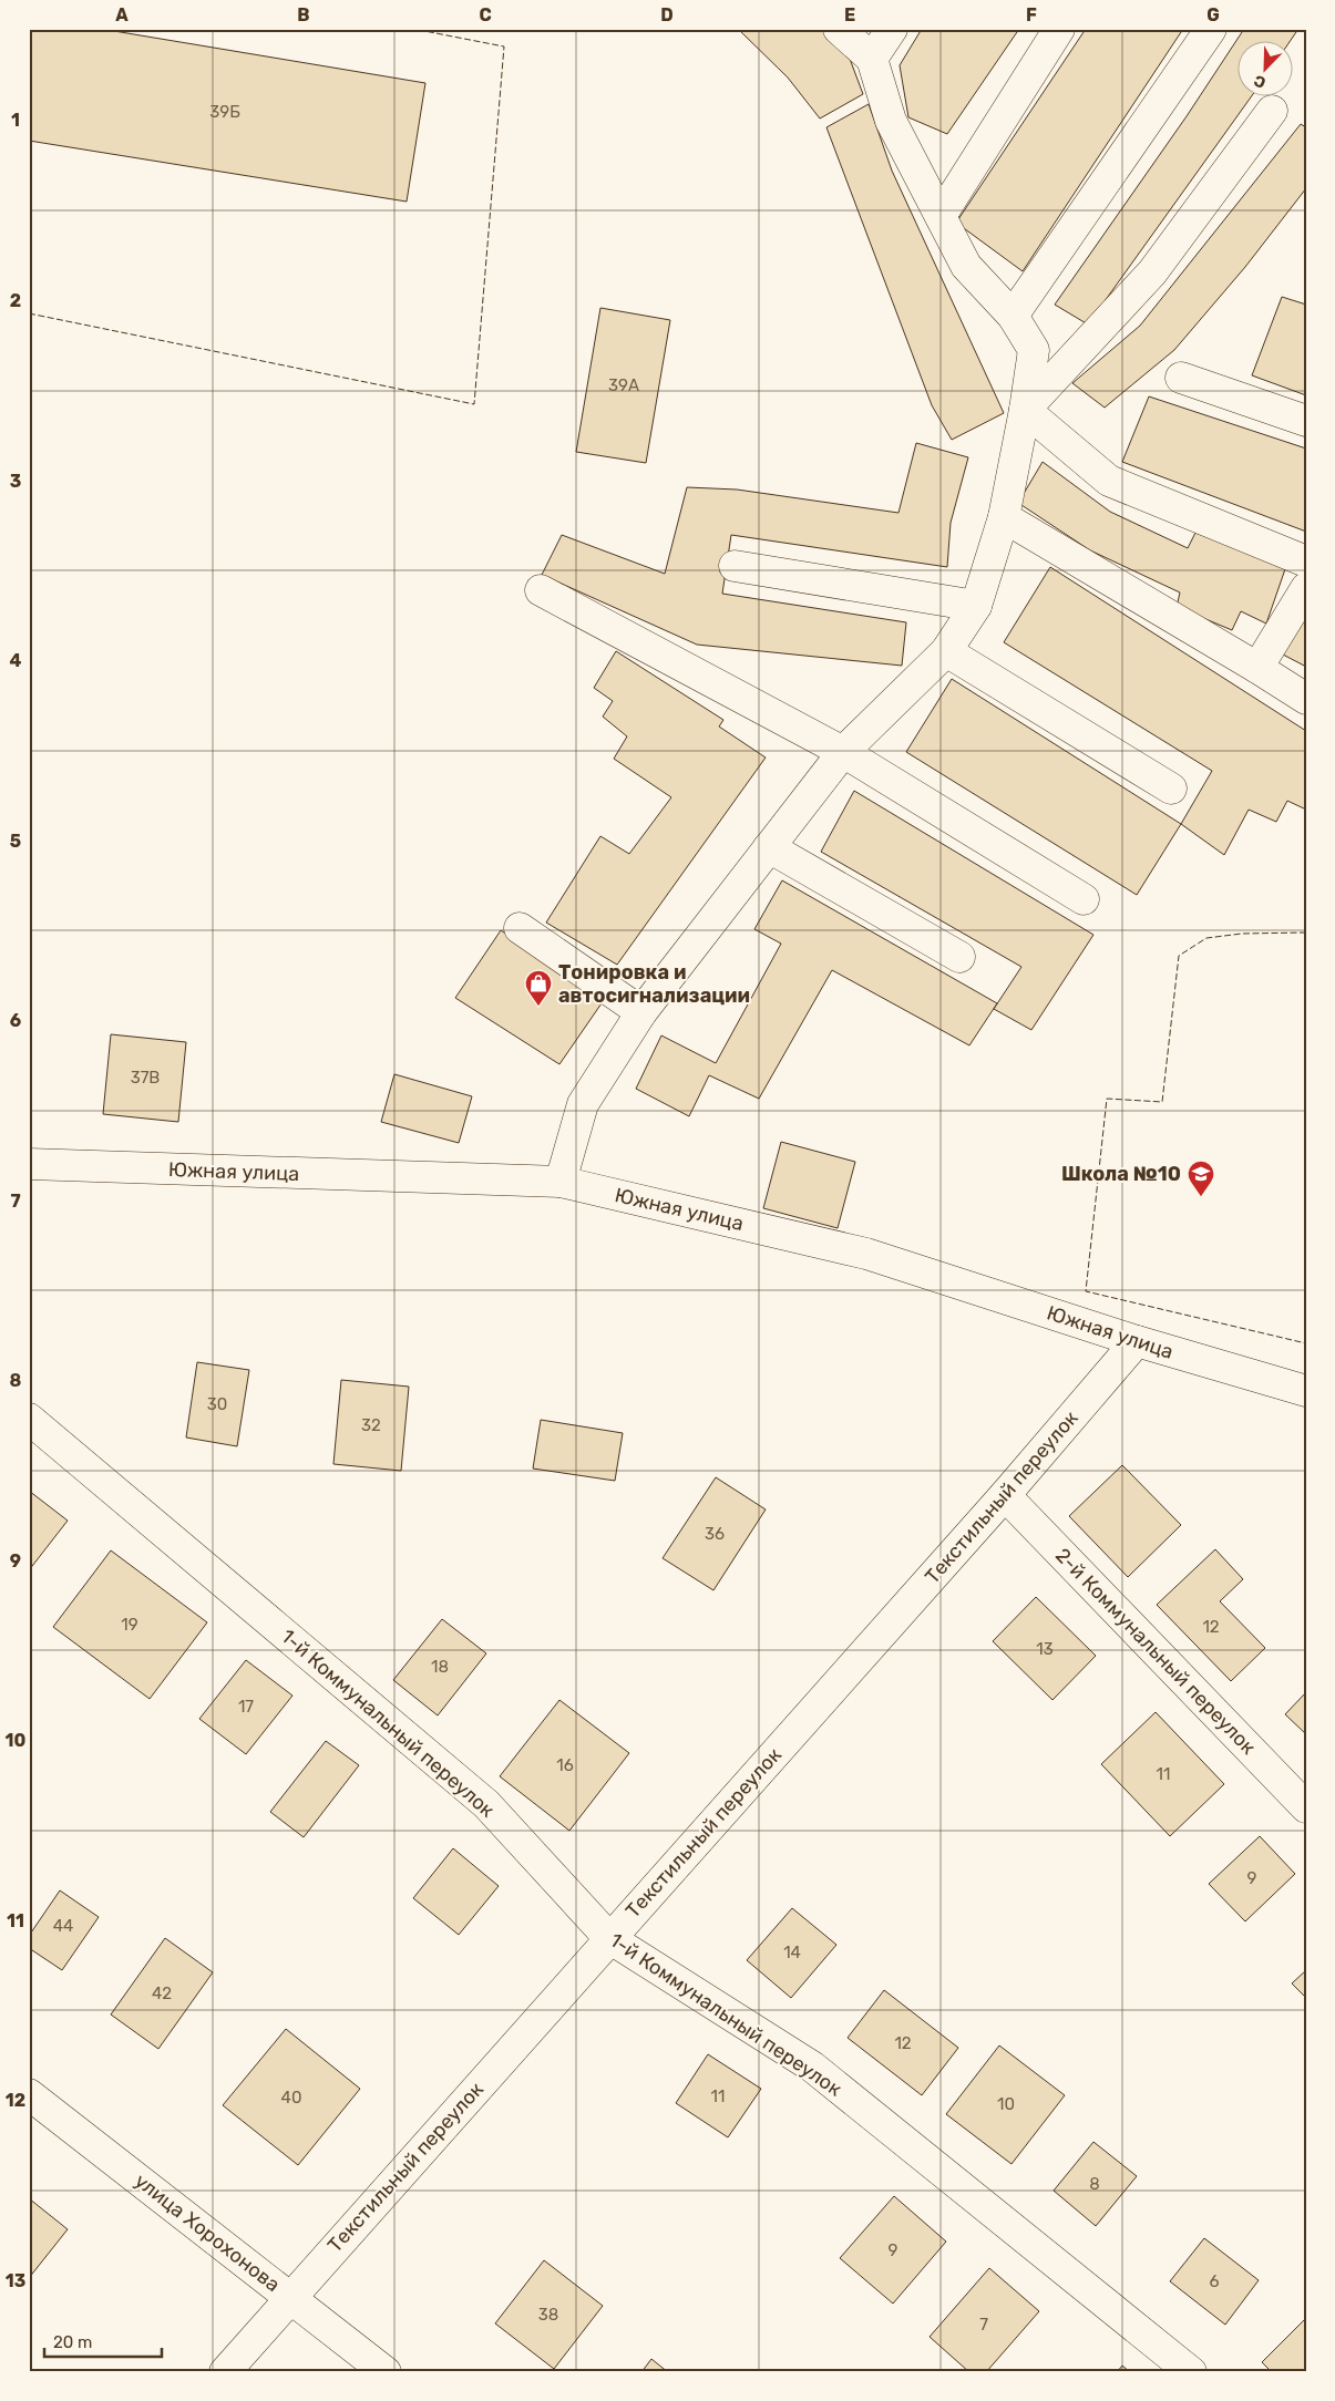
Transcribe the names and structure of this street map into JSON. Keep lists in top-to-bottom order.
{
  "streets": {
    "street": [
      "Южная улица",
      "Текстильный переулок",
      "2-й Коммунальный переулок",
      "1-й Коммунальный переулок",
      "улица Хорохонова"
    ]
  },
  "crossings": [
    ["Южная улица", "Текстильный переулок"],
    ["Текстильный переулок", "2-й Коммунальный переулок"],
    ["Текстильный переулок", "1-й Коммунальный переулок"],
    ["Текстильный переулок", "улица Хорохонова"]
  ],
  "places": {
    "shop": ["Тонировка и автосигнализации"],
    "school or university": ["Школа №10"]
  },
  "house_numbers": [
    "39Б",
    "39А",
    "37В",
    "30",
    "32",
    "36",
    "19",
    "12",
    "13",
    "18",
    "17",
    "16",
    "11",
    "9",
    "44",
    "14",
    "42",
    "12",
    "11",
    "40",
    "10",
    "8",
    "9",
    "6",
    "38",
    "7"
  ],
  "scale_bar": "20 m",
  "north": "bottom left",
  "grid": {
    "columns": [
      "A",
      "B",
      "C",
      "D",
      "E",
      "F",
      "G"
    ],
    "rows": [
      "1",
      "2",
      "3",
      "4",
      "5",
      "6",
      "7",
      "8",
      "9",
      "10",
      "11",
      "12",
      "13"
    ]
  }
}
